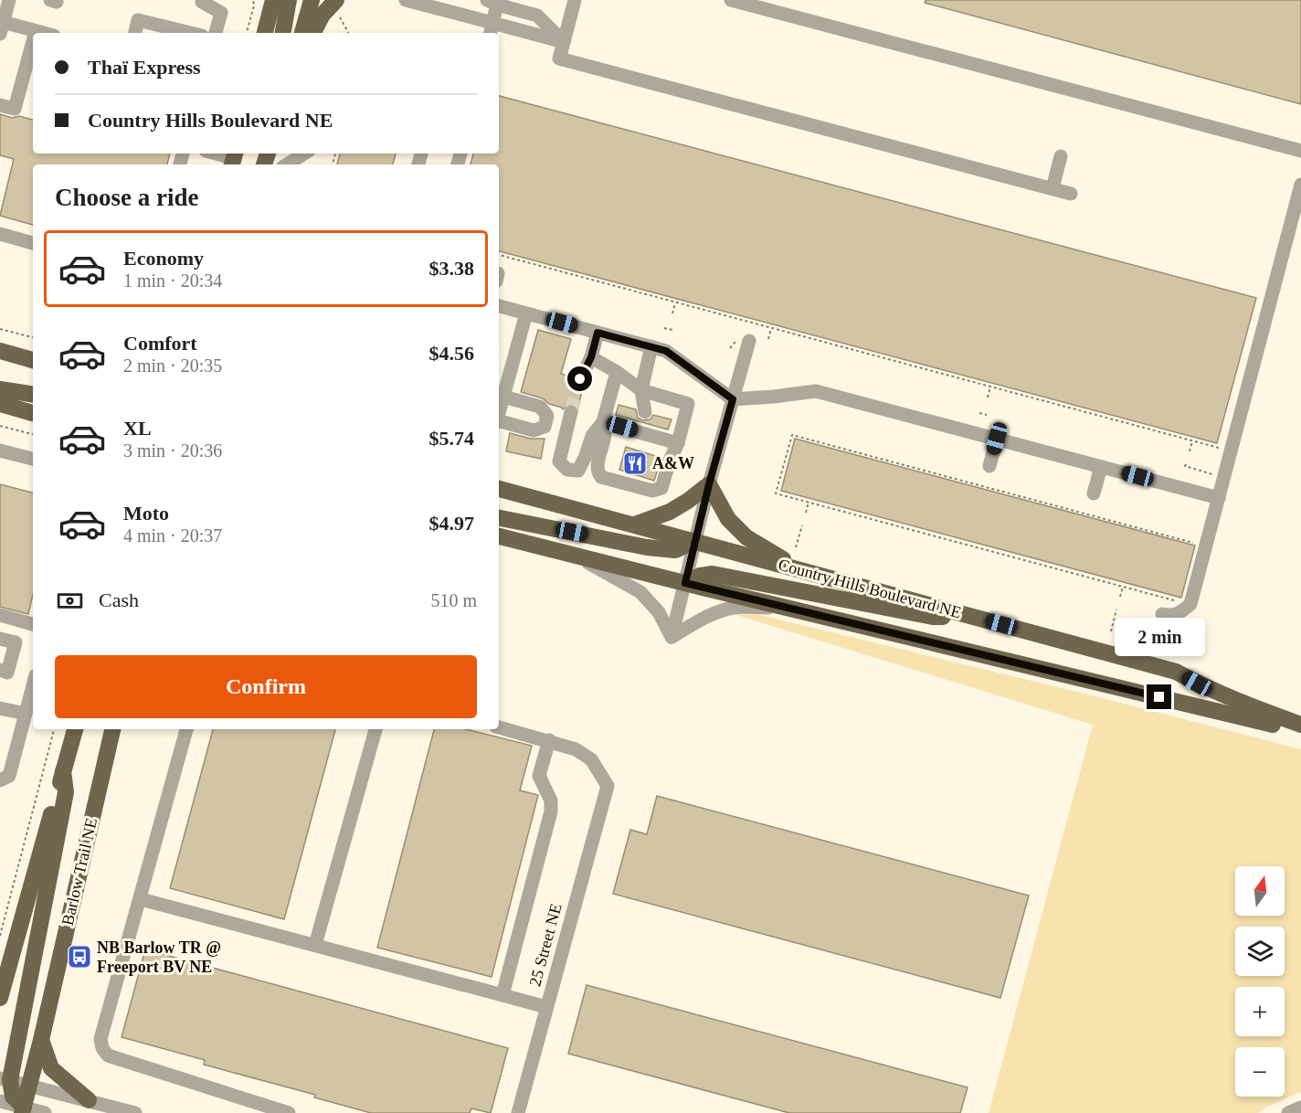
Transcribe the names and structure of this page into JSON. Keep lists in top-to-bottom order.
{
  "streets": {
    "main road": ["Country Hills Boulevard NE", "Barlow Trail NE"],
    "street": ["25 Street NE"]
  },
  "places": {
    "restaurant": ["A&W"],
    "bus stop": ["NB Barlow TR @ Freeport BV NE"]
  },
  "north": "top",
  "page": {
    "banner": ["Thaï Express", "Country Hills Boulevard NE"],
    "heading": "Choose a ride",
    "list": [
      {
        "name": "Economy",
        "note": "1 min · 20:34",
        "value": "$3.38"
      },
      {
        "name": "Comfort",
        "note": "2 min · 20:35",
        "value": "$4.56"
      },
      {
        "name": "XL",
        "note": "3 min · 20:36",
        "value": "$5.74"
      },
      {
        "name": "Moto",
        "note": "4 min · 20:37",
        "value": "$4.97"
      }
    ],
    "pay": ["Cash", "510 m"],
    "bubble": "2 min",
    "buttons": "Confirm",
    "map_buttons": ["+", "−"]
  }
}
